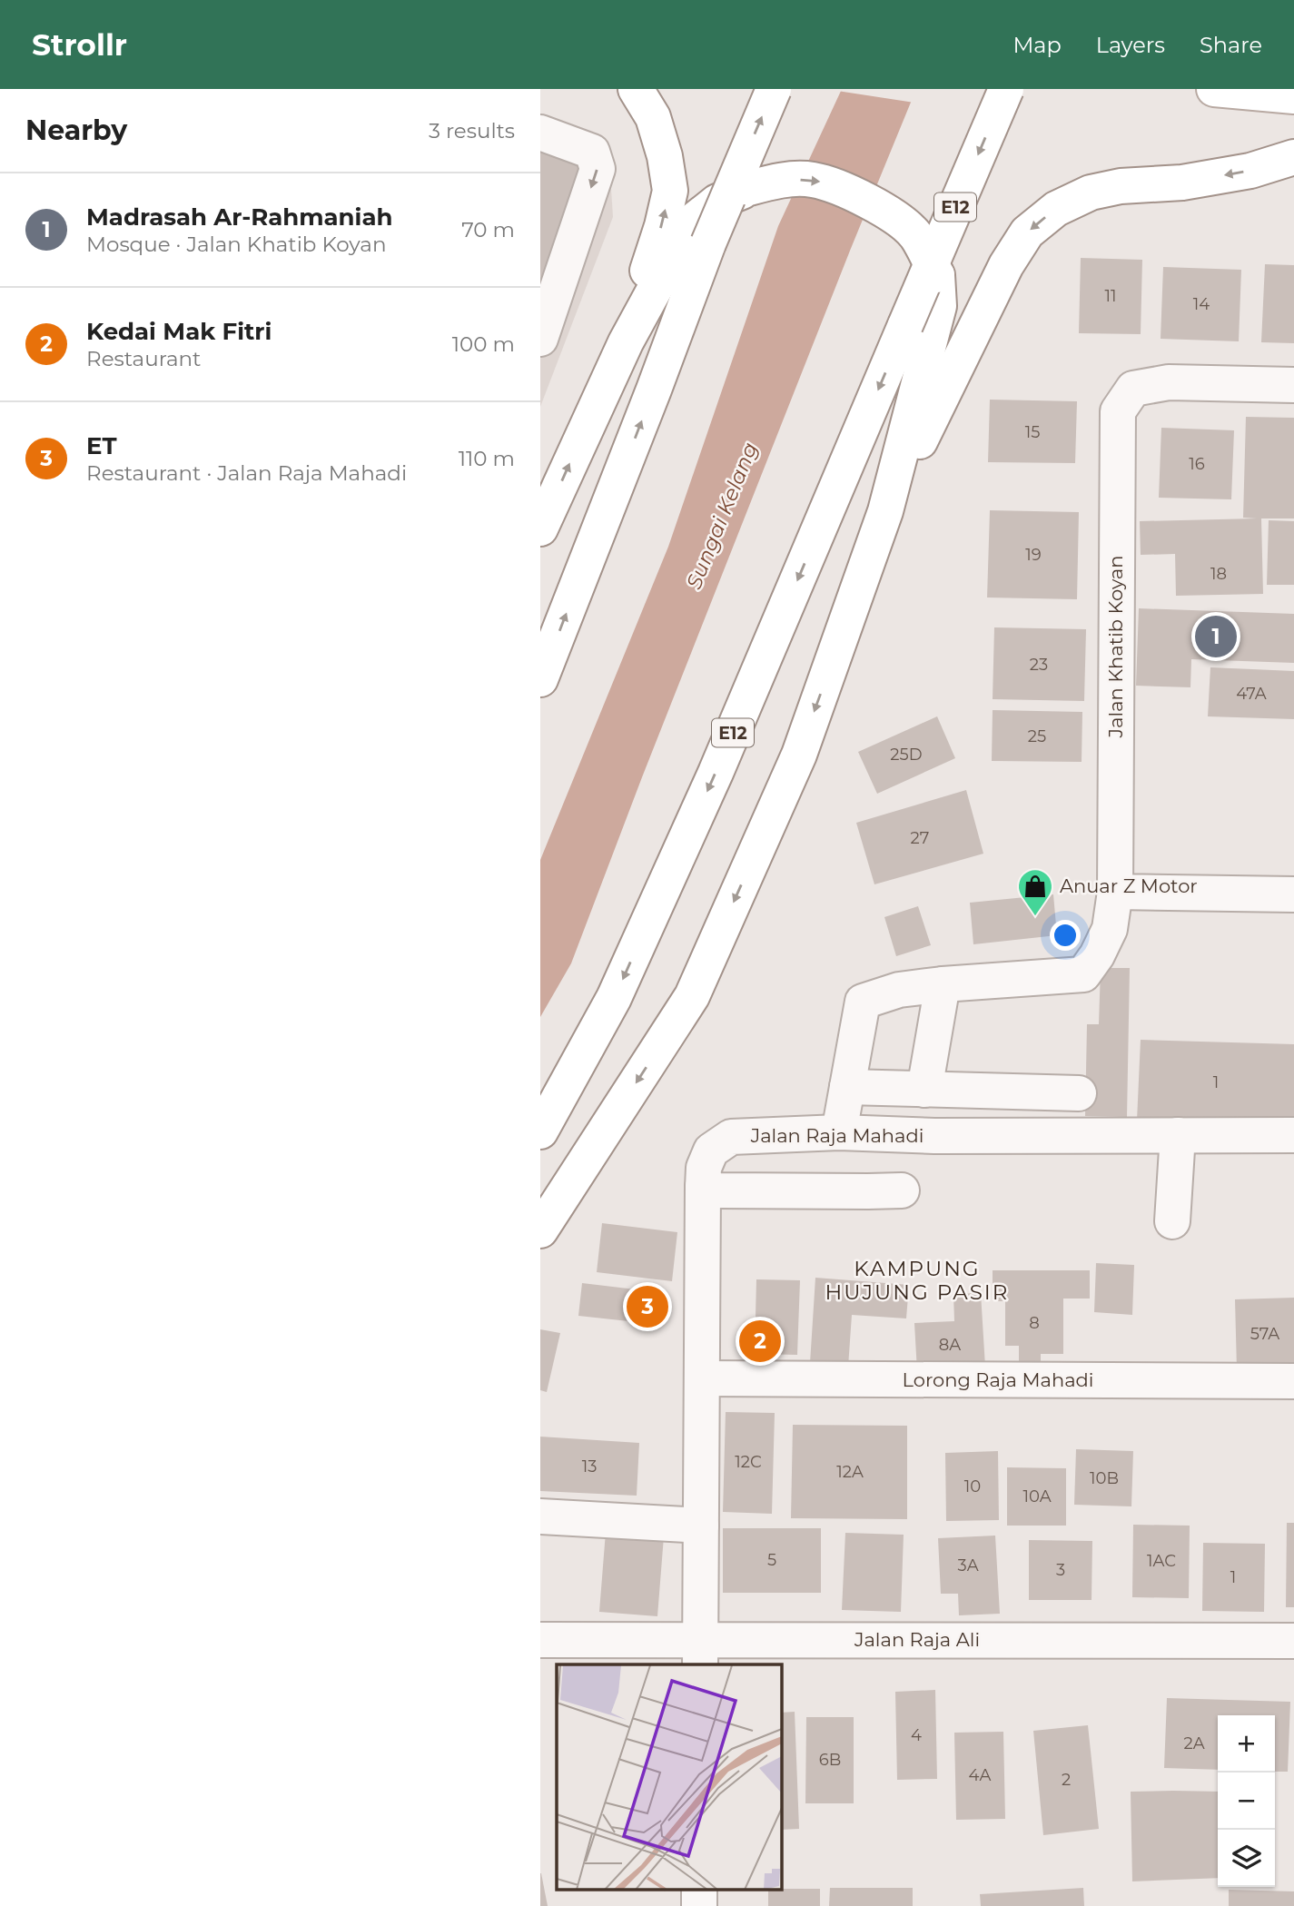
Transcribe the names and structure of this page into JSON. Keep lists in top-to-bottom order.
{
  "streets": {
    "main road": ["E12"],
    "street": [
      "Jalan Khatib Koyan",
      "Jalan Raja Mahadi",
      "Lorong Raja Mahadi",
      "Jalan Raja Ali"
    ]
  },
  "crossings": [
    ["Jalan Raja Mahadi", "Lorong Raja Mahadi"],
    ["Jalan Raja Mahadi", "Jalan Raja Ali"]
  ],
  "districts": ["KAMPUNG HUJUNG PASIR"],
  "water": ["Sungai Kelang"],
  "places": {
    "shop": ["Anuar Z Motor"]
  },
  "house_numbers": [
    "11",
    "14",
    "15",
    "16",
    "19",
    "18",
    "23",
    "47A",
    "25",
    "25D",
    "27",
    "1",
    "8",
    "57A",
    "8A",
    "12C",
    "13",
    "12A",
    "10B",
    "10",
    "10A",
    "5",
    "1AC",
    "3A",
    "3",
    "1",
    "4",
    "2A",
    "6B",
    "4A",
    "2"
  ],
  "page": {
    "header": "Strollr",
    "nav": ["Map", "Layers", "Share"],
    "heading": ["Nearby", "3 results"],
    "list": [
      {
        "mark": "1",
        "name": "Madrasah Ar-Rahmaniah",
        "note": "Mosque · Jalan Khatib Koyan",
        "value": "70 m"
      },
      {
        "mark": "2",
        "name": "Kedai Mak Fitri",
        "note": "Restaurant",
        "value": "100 m"
      },
      {
        "mark": "3",
        "name": "ET",
        "note": "Restaurant · Jalan Raja Mahadi",
        "value": "110 m"
      }
    ],
    "pins": ["1", "3", "2"],
    "map_buttons": ["+", "−"]
  }
}
